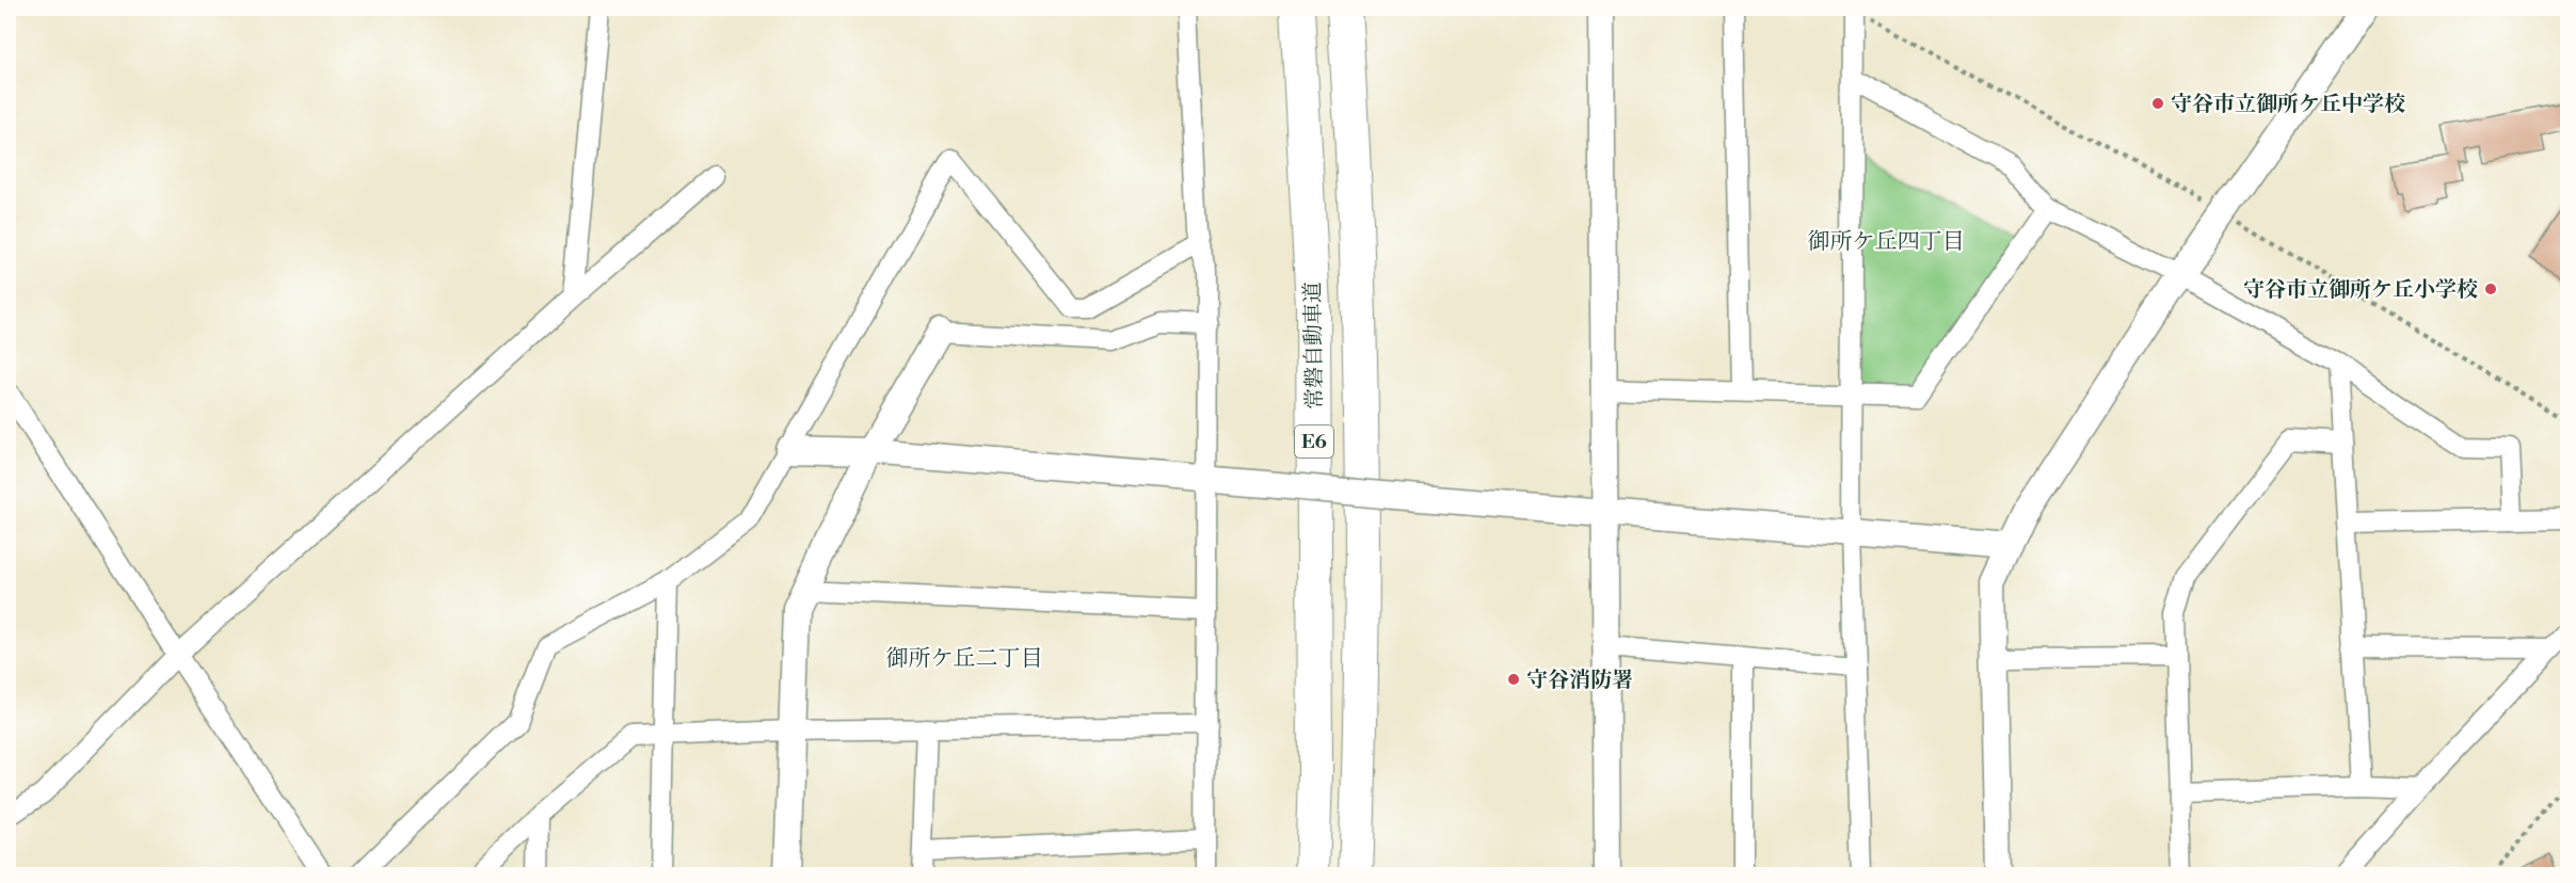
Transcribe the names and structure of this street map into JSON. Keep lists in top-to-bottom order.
{
  "streets": {
    "highway": ["常磐自動車道", "E6"]
  },
  "districts": ["御所ケ丘四丁目", "御所ケ丘二丁目"],
  "places": ["守谷市立御所ケ丘中学校", "守谷市立御所ケ丘小学校", "守谷消防署"]
}
